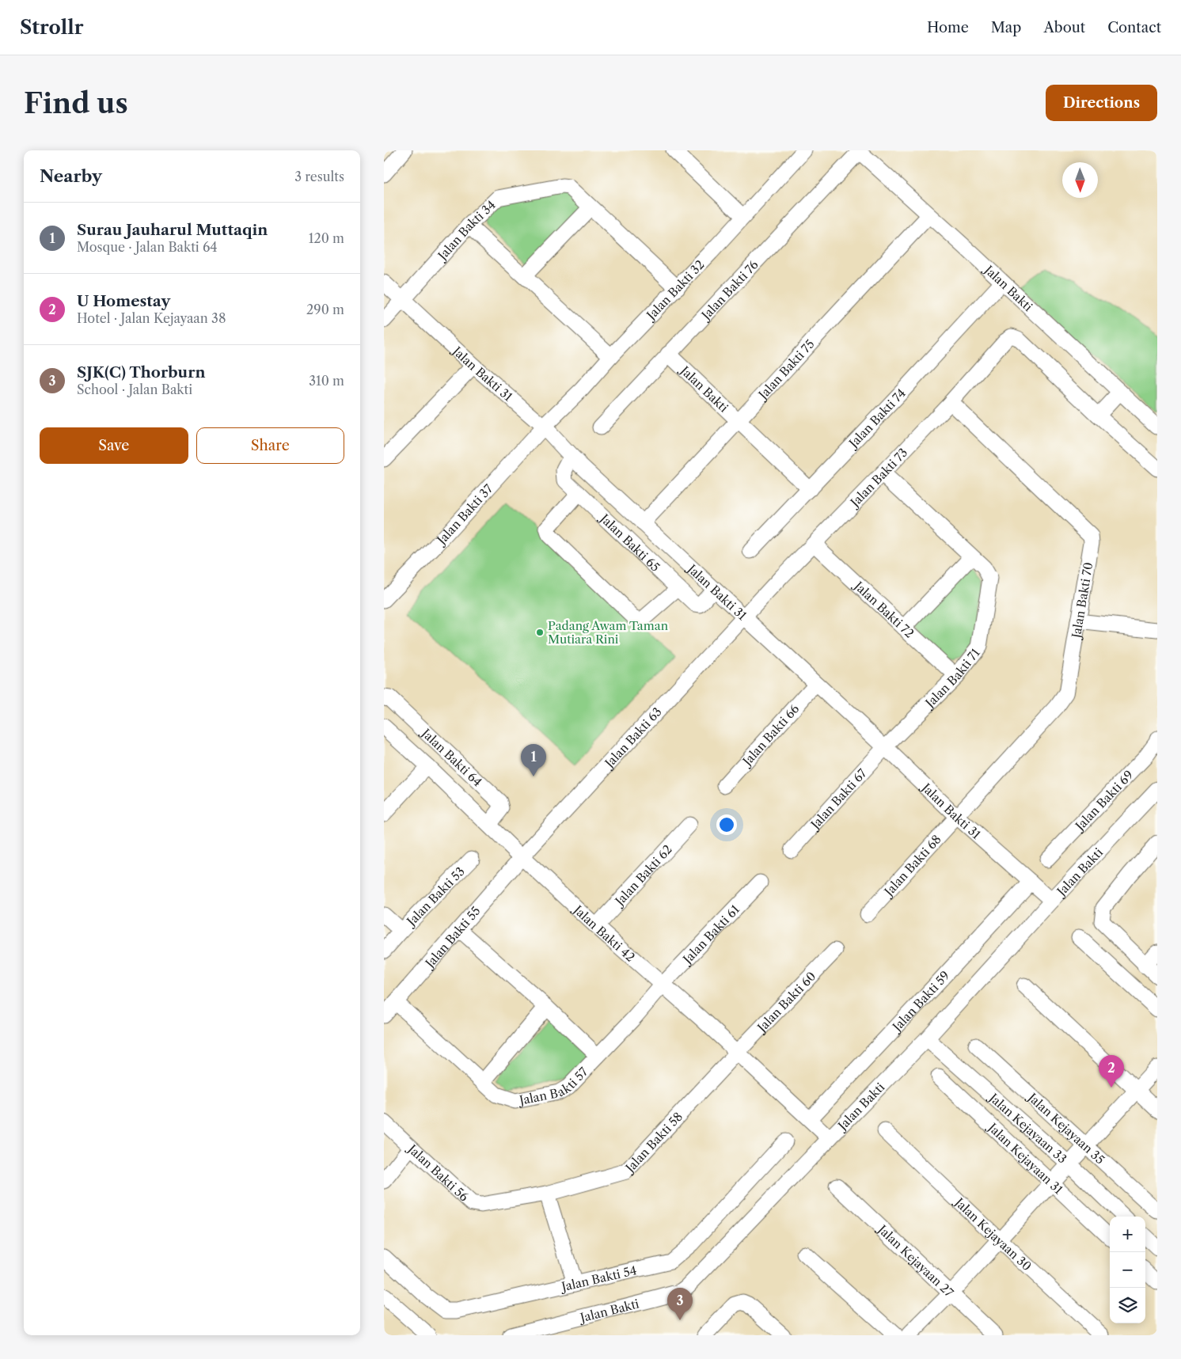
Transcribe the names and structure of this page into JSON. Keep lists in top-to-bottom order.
{
  "streets": {
    "street": [
      "Jalan Bakti 34",
      "Jalan Bakti",
      "Jalan Bakti 76",
      "Jalan Bakti 32",
      "Jalan Bakti 75",
      "Jalan Bakti 31",
      "Jalan Bakti 74",
      "Jalan Bakti 73",
      "Jalan Bakti 37",
      "Jalan Bakti 65",
      "Jalan Bakti 70",
      "Jalan Bakti 72",
      "Jalan Bakti 71",
      "Jalan Bakti 66",
      "Jalan Bakti 63",
      "Jalan Bakti 64",
      "Jalan Bakti 67",
      "Jalan Bakti 69",
      "Jalan Bakti 68",
      "Jalan Bakti 62",
      "Jalan Bakti 53",
      "Jalan Bakti 42",
      "Jalan Bakti 61",
      "Jalan Bakti 55",
      "Jalan Bakti 60",
      "Jalan Bakti 59",
      "Jalan Bakti 57",
      "Jalan Kejayaan 33",
      "Jalan Kejayaan 35",
      "Jalan Bakti 58",
      "Jalan Kejayaan 31",
      "Jalan Bakti 56",
      "Jalan Kejayaan 30",
      "Jalan Kejayaan 27",
      "Jalan Bakti 54"
    ]
  },
  "crossings": [
    ["Jalan Bakti 34", "Jalan Bakti 32"],
    ["Jalan Bakti 34", "Jalan Bakti 31"],
    ["Jalan Bakti", "Jalan Bakti 76"],
    ["Jalan Bakti", "Jalan Bakti 75"],
    ["Jalan Bakti", "Jalan Bakti 31"],
    ["Jalan Bakti", "Jalan Bakti 74"],
    ["Jalan Bakti", "Jalan Bakti 42"],
    ["Jalan Bakti", "Jalan Kejayaan 33"],
    ["Jalan Bakti 32", "Jalan Bakti 31"],
    ["Jalan Bakti 32", "Jalan Bakti 37"],
    ["Jalan Bakti 75", "Jalan Bakti 31"],
    ["Jalan Bakti 31", "Jalan Bakti 73"],
    ["Jalan Bakti 31", "Jalan Bakti 37"],
    ["Jalan Bakti 31", "Jalan Bakti 65"],
    ["Jalan Bakti 31", "Jalan Bakti 70"],
    ["Jalan Bakti 31", "Jalan Bakti 71"],
    ["Jalan Bakti 31", "Jalan Bakti 66"],
    ["Jalan Bakti 31", "Jalan Bakti 63"],
    ["Jalan Bakti 31", "Jalan Bakti 67"],
    ["Jalan Bakti 31", "Jalan Bakti 68"],
    ["Jalan Bakti 31", "Jalan Bakti 59"],
    ["Jalan Bakti 73", "Jalan Bakti 70"],
    ["Jalan Bakti 73", "Jalan Bakti 72"],
    ["Jalan Bakti 73", "Jalan Bakti 71"],
    ["Jalan Bakti 73", "Jalan Bakti 63"],
    ["Jalan Bakti 70", "Jalan Bakti 68"],
    ["Jalan Bakti 72", "Jalan Bakti 71"],
    ["Jalan Bakti 71", "Jalan Bakti 67"],
    ["Jalan Bakti 63", "Jalan Bakti 42"],
    ["Jalan Bakti 63", "Jalan Bakti 55"],
    ["Jalan Bakti 64", "Jalan Bakti 42"],
    ["Jalan Bakti 62", "Jalan Bakti 42"],
    ["Jalan Bakti 42", "Jalan Bakti 61"],
    ["Jalan Bakti 42", "Jalan Bakti 55"],
    ["Jalan Bakti 42", "Jalan Bakti 60"],
    ["Jalan Bakti 42", "Jalan Bakti 59"],
    ["Jalan Bakti 42", "Jalan Bakti 57"],
    ["Jalan Bakti 42", "Jalan Bakti 58"],
    ["Jalan Bakti 61", "Jalan Bakti 57"],
    ["Jalan Bakti 55", "Jalan Bakti 57"],
    ["Jalan Bakti 60", "Jalan Bakti 58"],
    ["Jalan Bakti 58", "Jalan Bakti 56"]
  ],
  "places": ["Padang Awam Taman Mutiara Rini"],
  "north": "bottom",
  "page": {
    "header": "Strollr",
    "nav": [
      "Home",
      "Map",
      "About",
      "Contact"
    ],
    "buttons": [
      "Directions",
      ["Save", "Share"]
    ],
    "title": "Find us",
    "heading": ["Nearby", "3 results"],
    "list": [
      {
        "mark": "1",
        "name": "Surau Jauharul Muttaqin",
        "note": "Mosque · Jalan Bakti 64",
        "value": "120 m"
      },
      {
        "mark": "2",
        "name": "U Homestay",
        "note": "Hotel · Jalan Kejayaan 38",
        "value": "290 m"
      },
      {
        "mark": "3",
        "name": "SJK(C) Thorburn",
        "note": "School · Jalan Bakti",
        "value": "310 m"
      }
    ],
    "pins": ["1", "2", "3"],
    "map_buttons": ["+", "−"]
  }
}
